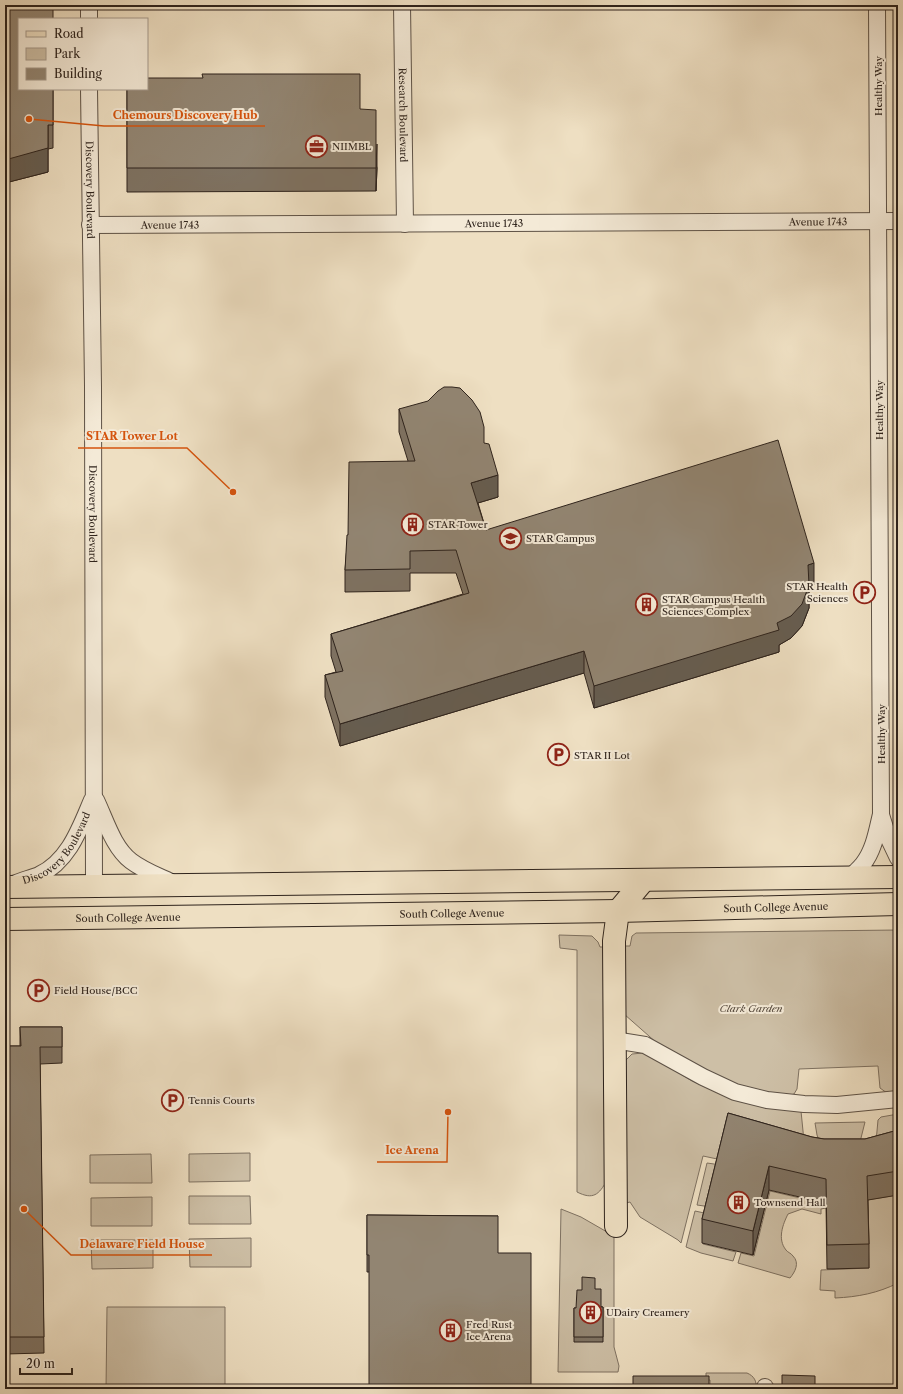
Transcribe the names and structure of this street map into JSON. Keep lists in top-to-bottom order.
{
  "streets": {
    "main road": ["South College Avenue"],
    "street": [
      "Healthy Way",
      "Research Boulevard",
      "Discovery Boulevard",
      "Avenue 1743"
    ]
  },
  "crossings": [
    ["Healthy Way", "Avenue 1743"],
    ["Research Boulevard", "Avenue 1743"],
    ["Discovery Boulevard", "Avenue 1743"]
  ],
  "parks": ["Clark Garden"],
  "places": {
    "other": [
      "Chemours Discovery Hub",
      "STAR Tower Lot",
      "Ice Arena",
      "Delaware Field House"
    ],
    "office": ["NIIMBL"],
    "building": [
      "STAR Tower",
      "STAR Campus Health Sciences Complex",
      "Townsend Hall",
      "UDairy Creamery",
      "Fred Rust Ice Arena"
    ],
    "school or university": ["STAR Campus"],
    "parking": [
      "STAR Health Sciences",
      "STAR II Lot",
      "Field House/BCC",
      "Tennis Courts"
    ]
  },
  "legend": ["Road", "Park", "Building"],
  "scale_bar": "20 m"
}
